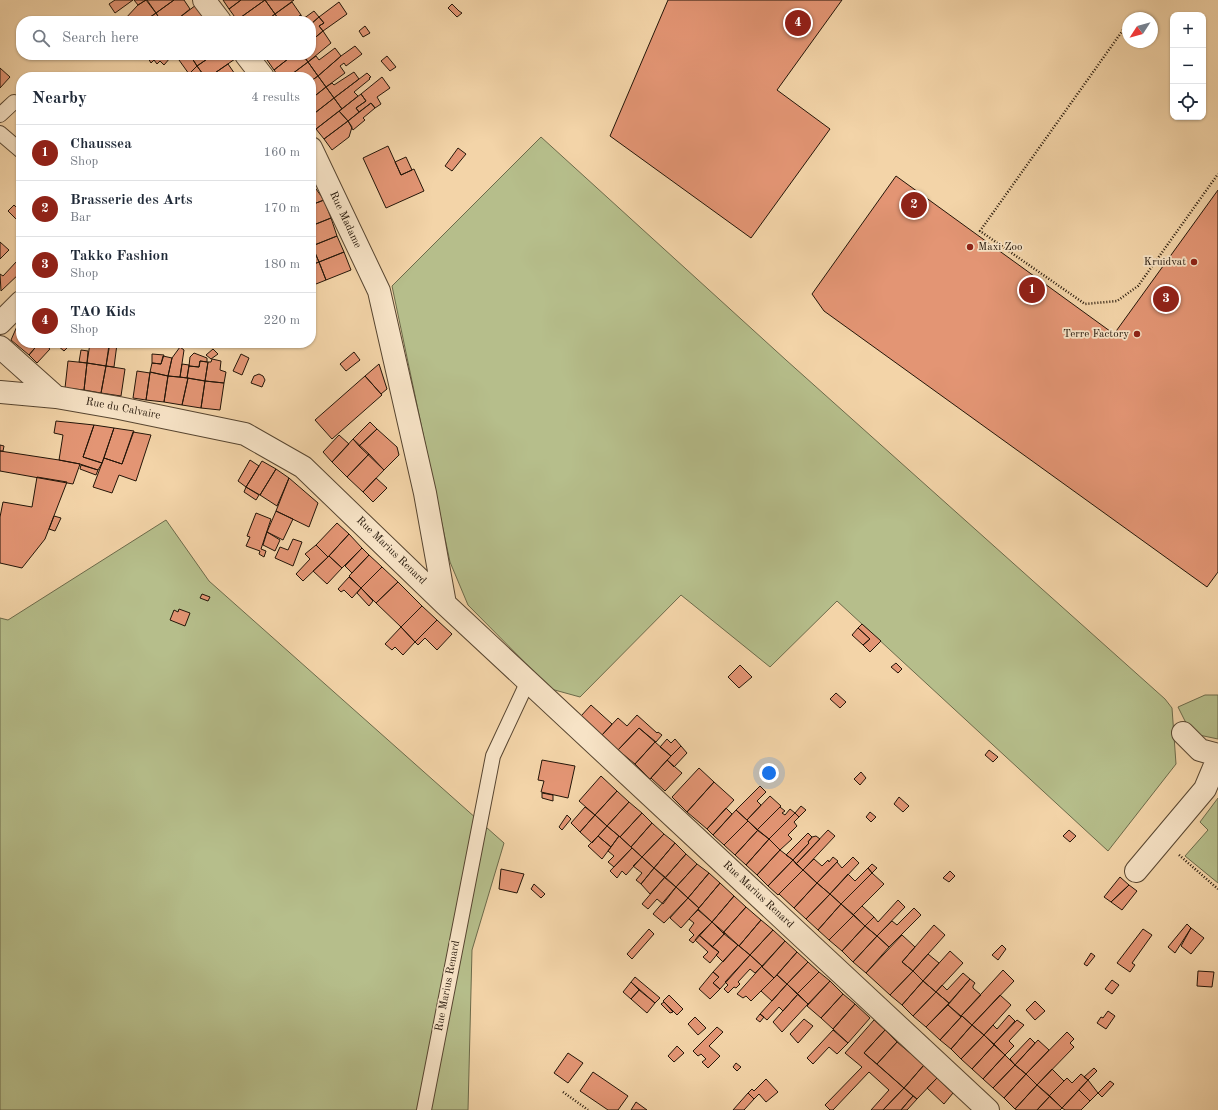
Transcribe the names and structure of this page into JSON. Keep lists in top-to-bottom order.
{
  "streets": {
    "street": ["Rue Madame", "Rue du Calvaire", "Rue Marius Renard"]
  },
  "crossings": [
    ["Rue Madame", "Rue Marius Renard"],
    ["Rue du Calvaire", "Rue Marius Renard"]
  ],
  "places": ["Maxi Zoo", "Kruidvat", "Terre Factory"],
  "north": "bottom left",
  "page": {
    "pins": [
      "4",
      "2",
      "1",
      "3"
    ],
    "map_buttons": ["+", "−"],
    "search": "Search here",
    "heading": ["Nearby", "4 results"],
    "list": [
      {
        "mark": "1",
        "name": "Chaussea",
        "note": "Shop",
        "value": "160 m"
      },
      {
        "mark": "2",
        "name": "Brasserie des Arts",
        "note": "Bar",
        "value": "170 m"
      },
      {
        "mark": "3",
        "name": "Takko Fashion",
        "note": "Shop",
        "value": "180 m"
      },
      {
        "mark": "4",
        "name": "TAO Kids",
        "note": "Shop",
        "value": "220 m"
      }
    ]
  }
}
